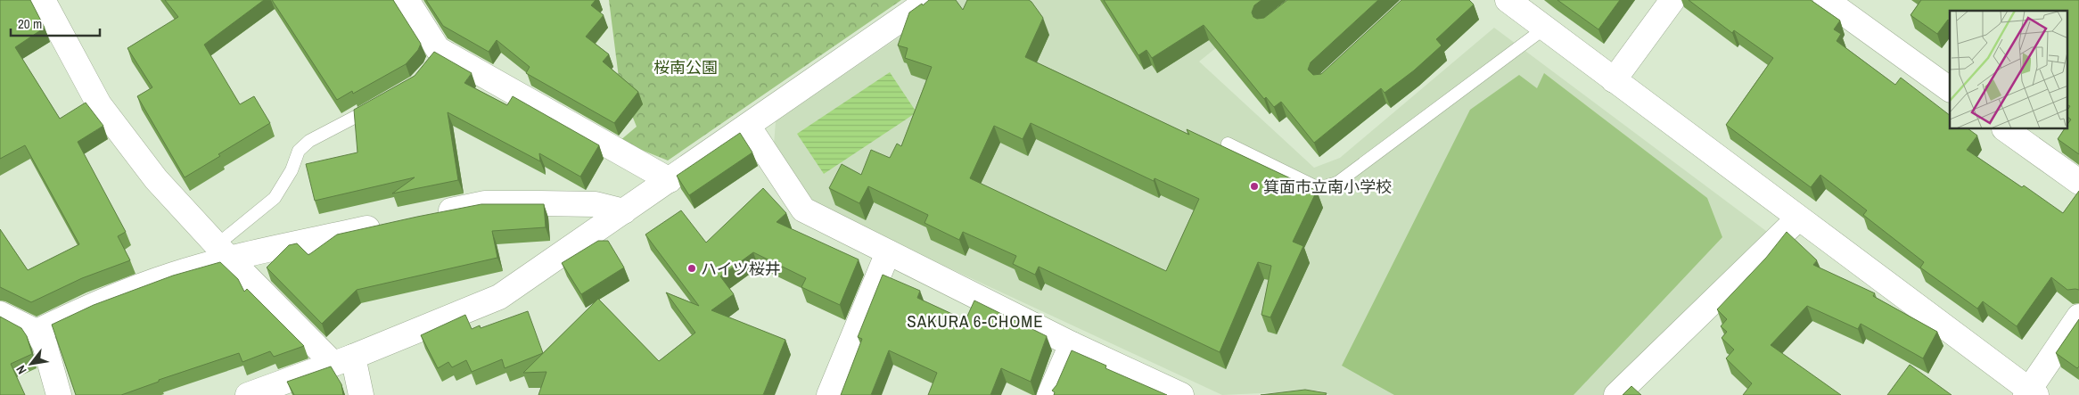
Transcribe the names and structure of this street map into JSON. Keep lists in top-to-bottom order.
{
  "districts": ["SAKURA 6-CHOME"],
  "parks": ["桜南公園"],
  "places": ["箕面市立南小学校", "ハイツ桜井"],
  "scale_bar": "20 m",
  "north": "bottom left"
}
